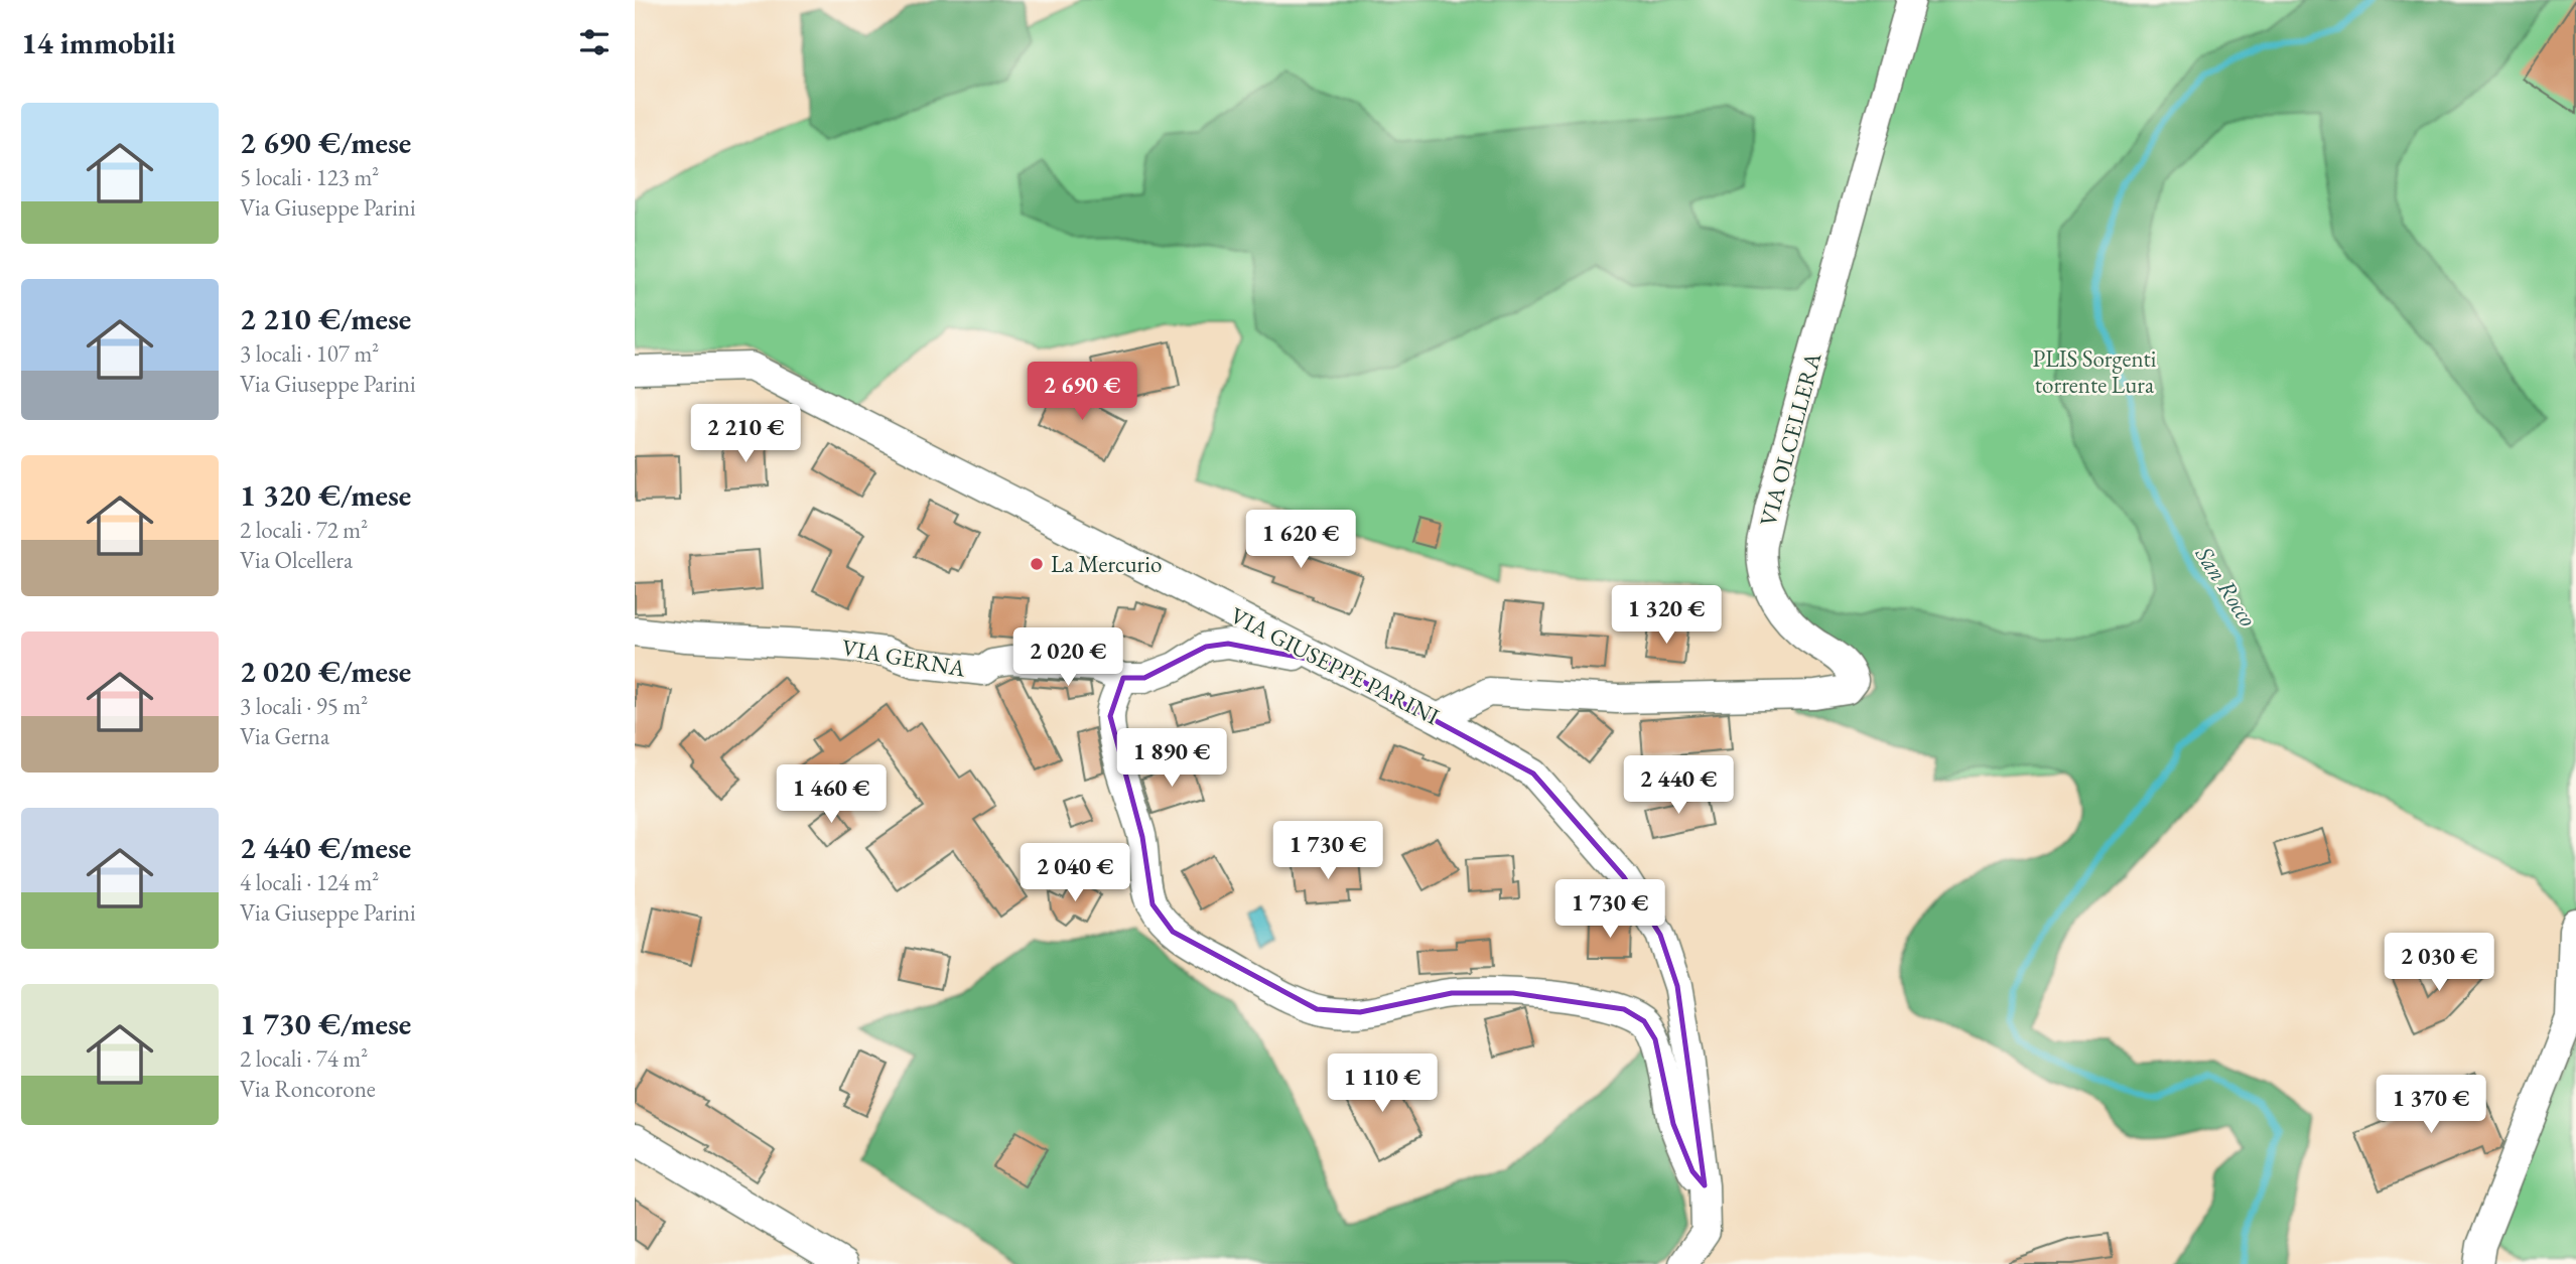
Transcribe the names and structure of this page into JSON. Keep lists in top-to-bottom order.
{
  "streets": {
    "street": ["VIA OLCELLERA", "VIA GERNA", "VIA GIUSEPPE PARINI"]
  },
  "crossings": [
    ["VIA OLCELLERA", "VIA GIUSEPPE PARINI"],
    ["VIA GERNA", "VIA GIUSEPPE PARINI"]
  ],
  "water": ["San Rocco"],
  "parks": ["PLIS Sorgenti torrente Lura"],
  "places": ["La Mercurio"],
  "page": {
    "heading": "14 immobili",
    "list": [
      {
        "name": "2 690 €/mese",
        "note": "5 locali · 123 m² · Via Giuseppe Parini"
      },
      {
        "name": "2 210 €/mese",
        "note": "3 locali · 107 m² · Via Giuseppe Parini"
      },
      {
        "name": "1 320 €/mese",
        "note": "2 locali · 72 m² · Via Olcellera"
      },
      {
        "name": "2 020 €/mese",
        "note": "3 locali · 95 m² · Via Gerna"
      },
      {
        "name": "2 440 €/mese",
        "note": "4 locali · 124 m² · Via Giuseppe Parini"
      },
      {
        "name": "1 730 €/mese",
        "note": "2 locali · 74 m² · Via Roncorone"
      }
    ],
    "price": [
      "2 690 €",
      "2 210 €",
      "1 620 €",
      "1 320 €",
      "2 020 €",
      "1 890 €",
      "2 440 €",
      "1 460 €",
      "1 730 €",
      "2 040 €",
      "1 730 €",
      "2 030 €",
      "1 110 €",
      "1 370 €"
    ]
  }
}
